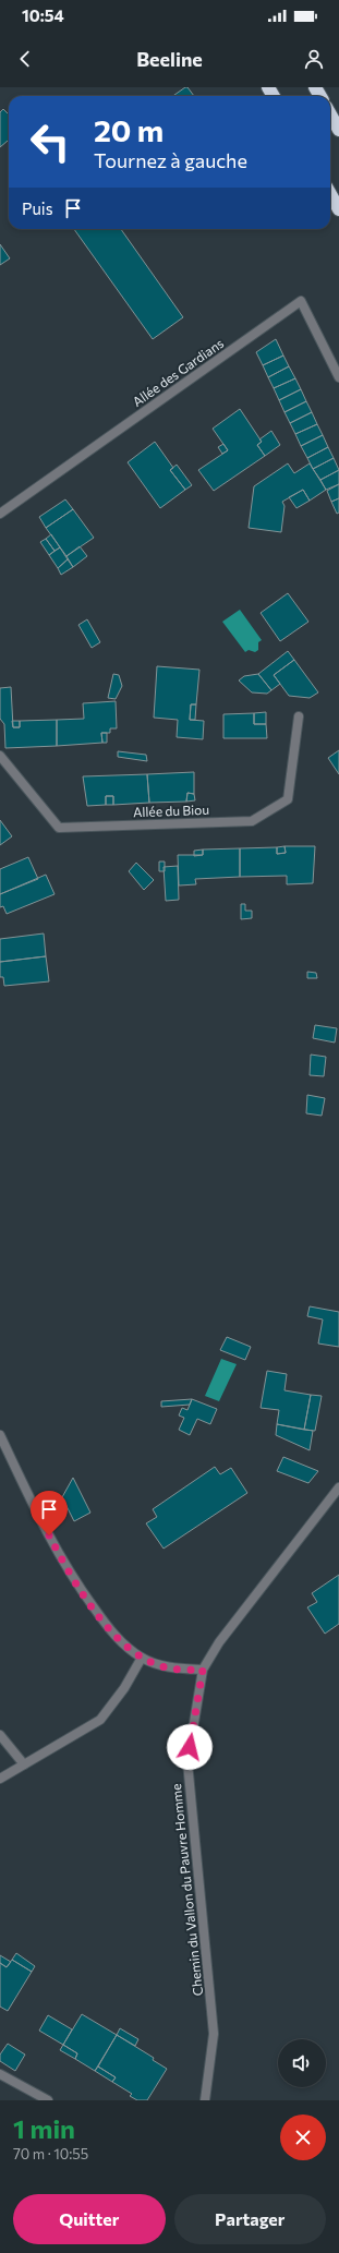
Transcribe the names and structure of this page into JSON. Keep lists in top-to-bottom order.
{
  "streets": {
    "street": ["Allée des Gardians", "Allée du Biou", "Chemin du Vallon du Pauvre Homme"]
  },
  "page": {
    "status": "10:54",
    "header": "Beeline",
    "turn": ["20 m", "Tournez à gauche"],
    "then": "Puis",
    "heading": ["1 min", "70 m · 10:55"],
    "buttons": ["Quitter", "Partager"]
  }
}
